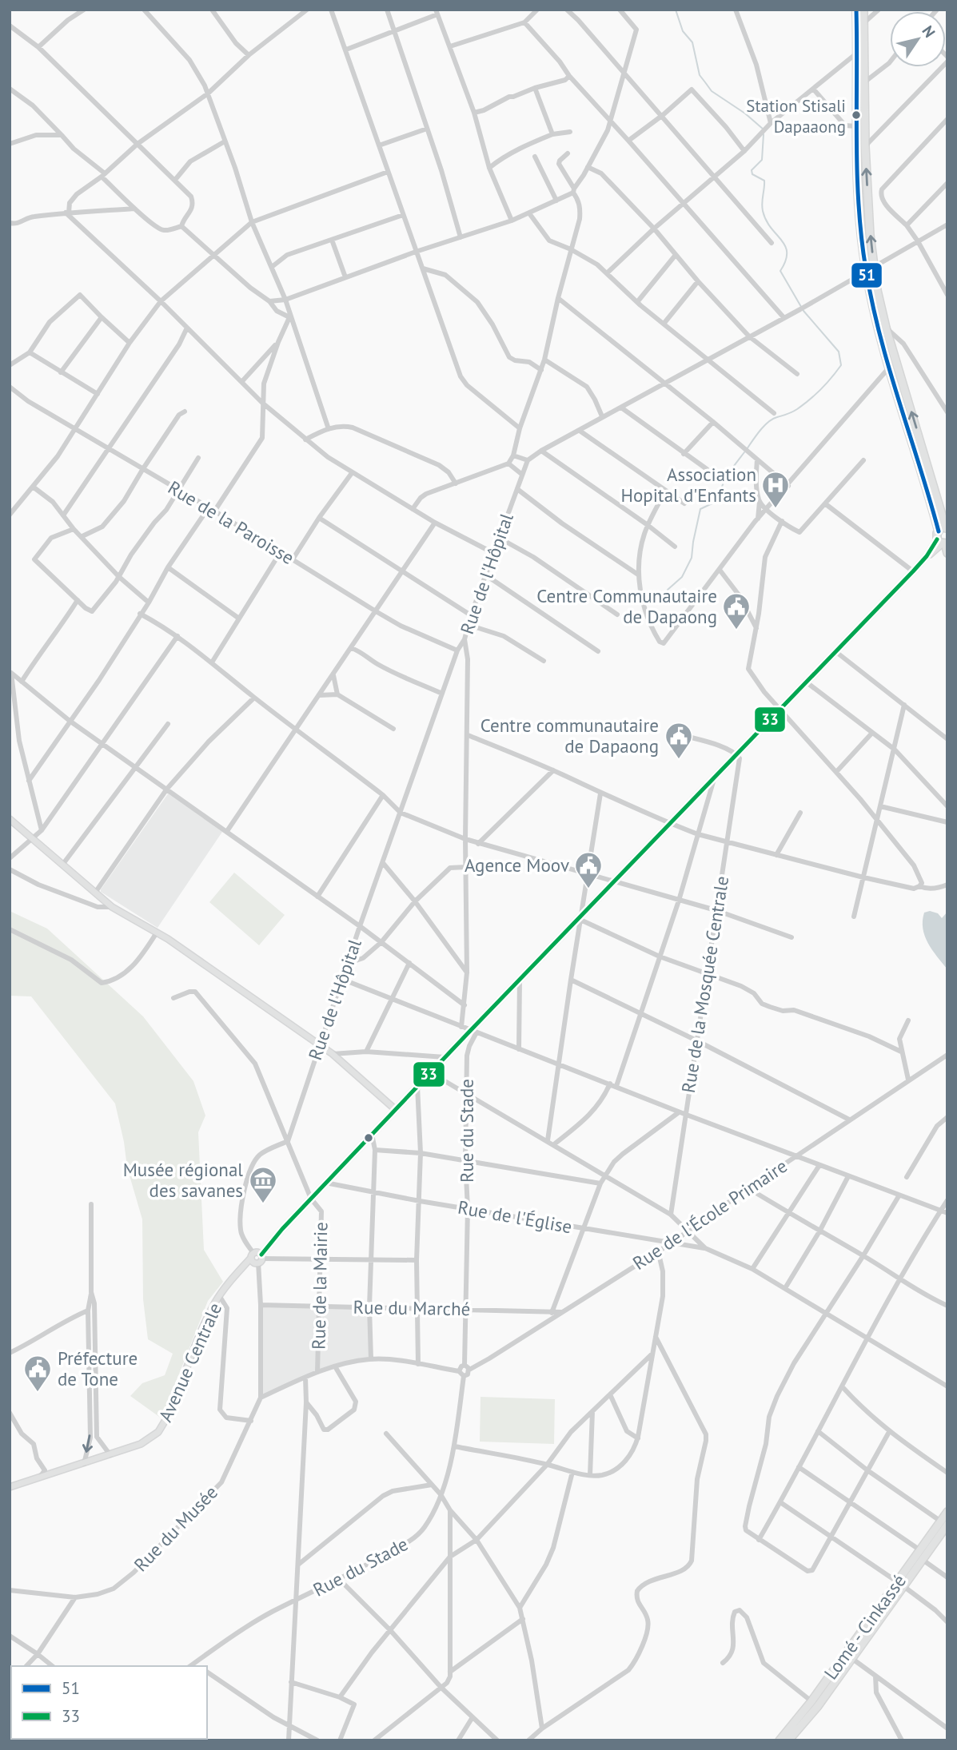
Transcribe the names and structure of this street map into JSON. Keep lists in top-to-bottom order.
{
  "streets": {
    "highway": ["Lomé - Cinkassé"],
    "main road": ["Avenue Centrale"],
    "street": [
      "Rue de la Paroisse",
      "Rue de l'Hôpital",
      "Rue de la Mosquée Centrale",
      "Rue du Stade",
      "Rue de l'École Primaire",
      "Rue de l'Église",
      "Rue de la Mairie",
      "Rue du Marché",
      "Rue du Musée"
    ]
  },
  "crossings": [
    ["Rue de la Paroisse", "Rue de l'Hôpital"],
    ["Rue de l'Hôpital", "Rue de la Mairie"],
    ["Rue de l'Hôpital", "Rue du Musée"],
    ["Rue de la Mosquée Centrale", "Avenue Centrale"],
    ["Rue du Stade", "Rue de l'École Primaire"],
    ["Rue du Stade", "Rue de l'Église"],
    ["Rue du Stade", "Rue du Marché"],
    ["Rue du Stade", "Avenue Centrale"],
    ["Rue de l'École Primaire", "Rue de l'Église"],
    ["Rue de l'École Primaire", "Rue du Marché"],
    ["Rue de l'Église", "Avenue Centrale"],
    ["Rue de la Mairie", "Rue du Marché"],
    ["Rue de la Mairie", "Avenue Centrale"],
    ["Rue de la Mairie", "Rue du Musée"],
    ["Rue du Marché", "Rue du Musée"],
    ["Avenue Centrale", "Rue du Musée"]
  ],
  "places": {
    "other": ["Station Stisali Dapaaong"],
    "hospital": ["Association Hopital d'Enfants"],
    "public building": [
      "Centre Communautaire de Dapaong",
      "Centre communautaire de Dapaong",
      "Agence Moov",
      "Préfecture de Tone"
    ],
    "museum": ["Musée régional des savanes"]
  },
  "lines": ["transit line 51", "transit line 33"],
  "legend": ["51", "33"],
  "north": "top right"
}
